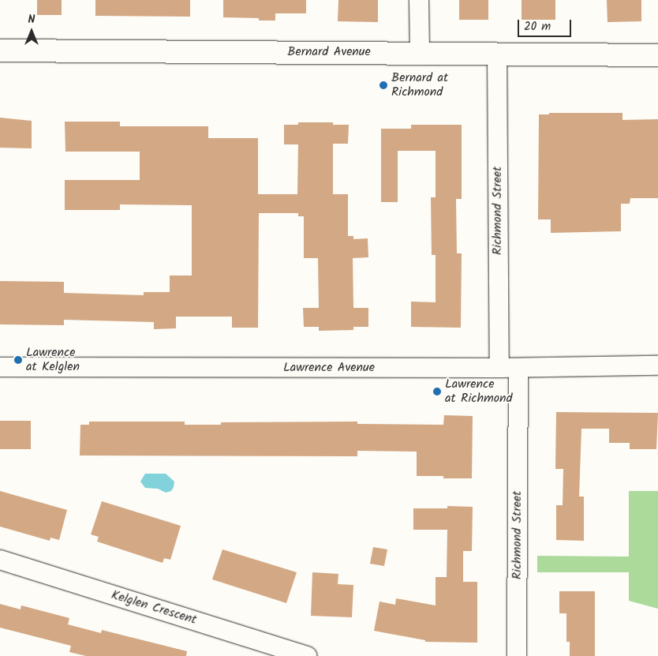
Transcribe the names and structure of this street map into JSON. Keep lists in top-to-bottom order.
{
  "streets": {
    "street": [
      "Bernard Avenue",
      "Richmond Street",
      "Lawrence Avenue",
      "Kelglen Crescent"
    ]
  },
  "crossings": [
    ["Bernard Avenue", "Richmond Street"],
    ["Richmond Street", "Lawrence Avenue"]
  ],
  "places": ["Bernard at Richmond", "Lawrence at Kelglen", "Lawrence at Richmond"],
  "scale_bar": "20 m",
  "north": "top"
}
